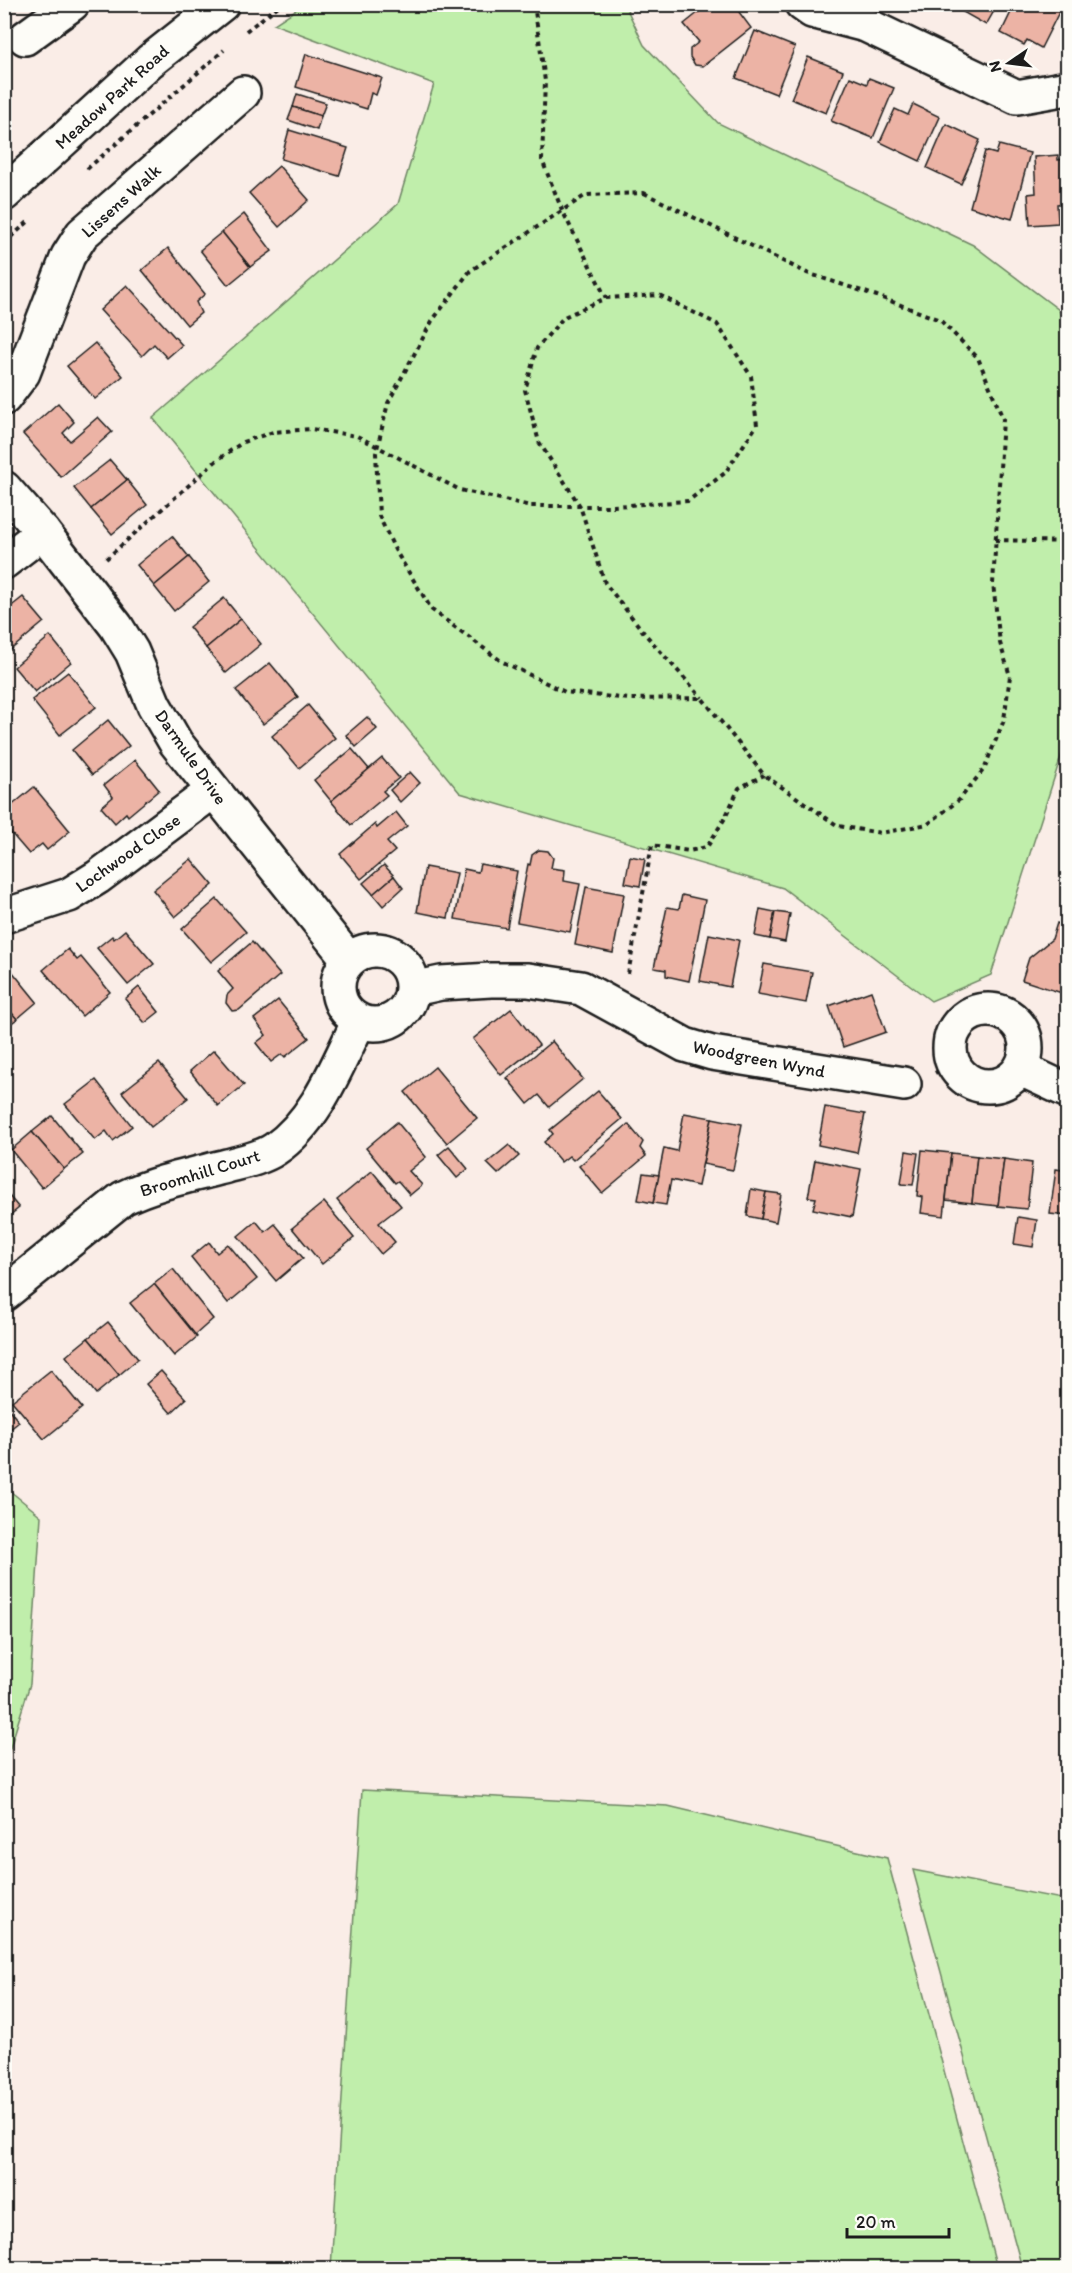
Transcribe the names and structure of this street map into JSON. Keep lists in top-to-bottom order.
{
  "streets": {
    "street": [
      "Meadow Park Road",
      "Lissens Walk",
      "Darmule Drive",
      "Lochwood Close",
      "Woodgreen Wynd",
      "Broomhill Court"
    ]
  },
  "crossings": [
    ["Darmule Drive", "Lochwood Close"],
    ["Darmule Drive", "Woodgreen Wynd"],
    ["Darmule Drive", "Broomhill Court"],
    ["Woodgreen Wynd", "Broomhill Court"]
  ],
  "scale_bar": "20 m",
  "north": "left"
}
